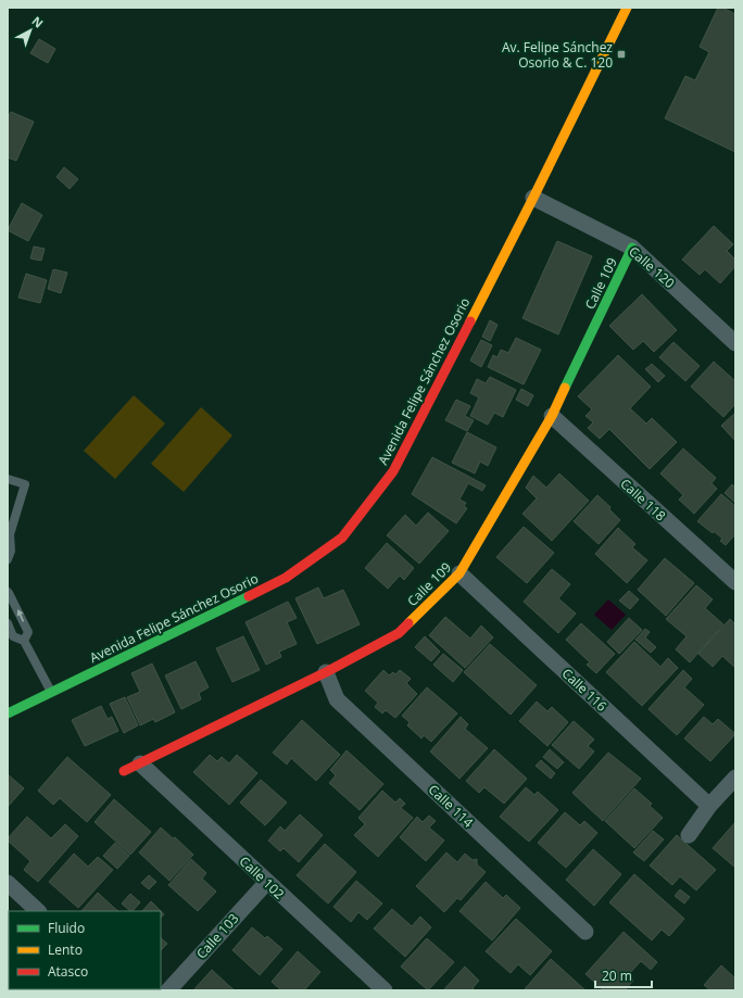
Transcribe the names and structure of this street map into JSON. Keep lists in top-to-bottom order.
{
  "streets": {
    "street": [
      "Calle 120",
      "Calle 109",
      "Avenida Felipe Sánchez Osorio",
      "Calle 118",
      "Calle 116",
      "Calle 114",
      "Calle 102",
      "Calle 103"
    ]
  },
  "crossings": [
    ["Calle 120", "Calle 109"],
    ["Calle 120", "Avenida Felipe Sánchez Osorio"],
    ["Calle 109", "Calle 118"],
    ["Calle 109", "Calle 116"],
    ["Calle 109", "Calle 114"],
    ["Calle 109", "Calle 102"],
    ["Calle 102", "Calle 103"]
  ],
  "places": {
    "transit": ["Av. Felipe Sánchez Osorio & C. 120"]
  },
  "legend": ["Fluido", "Lento", "Atasco"],
  "scale_bar": "20 m",
  "north": "top right"
}
